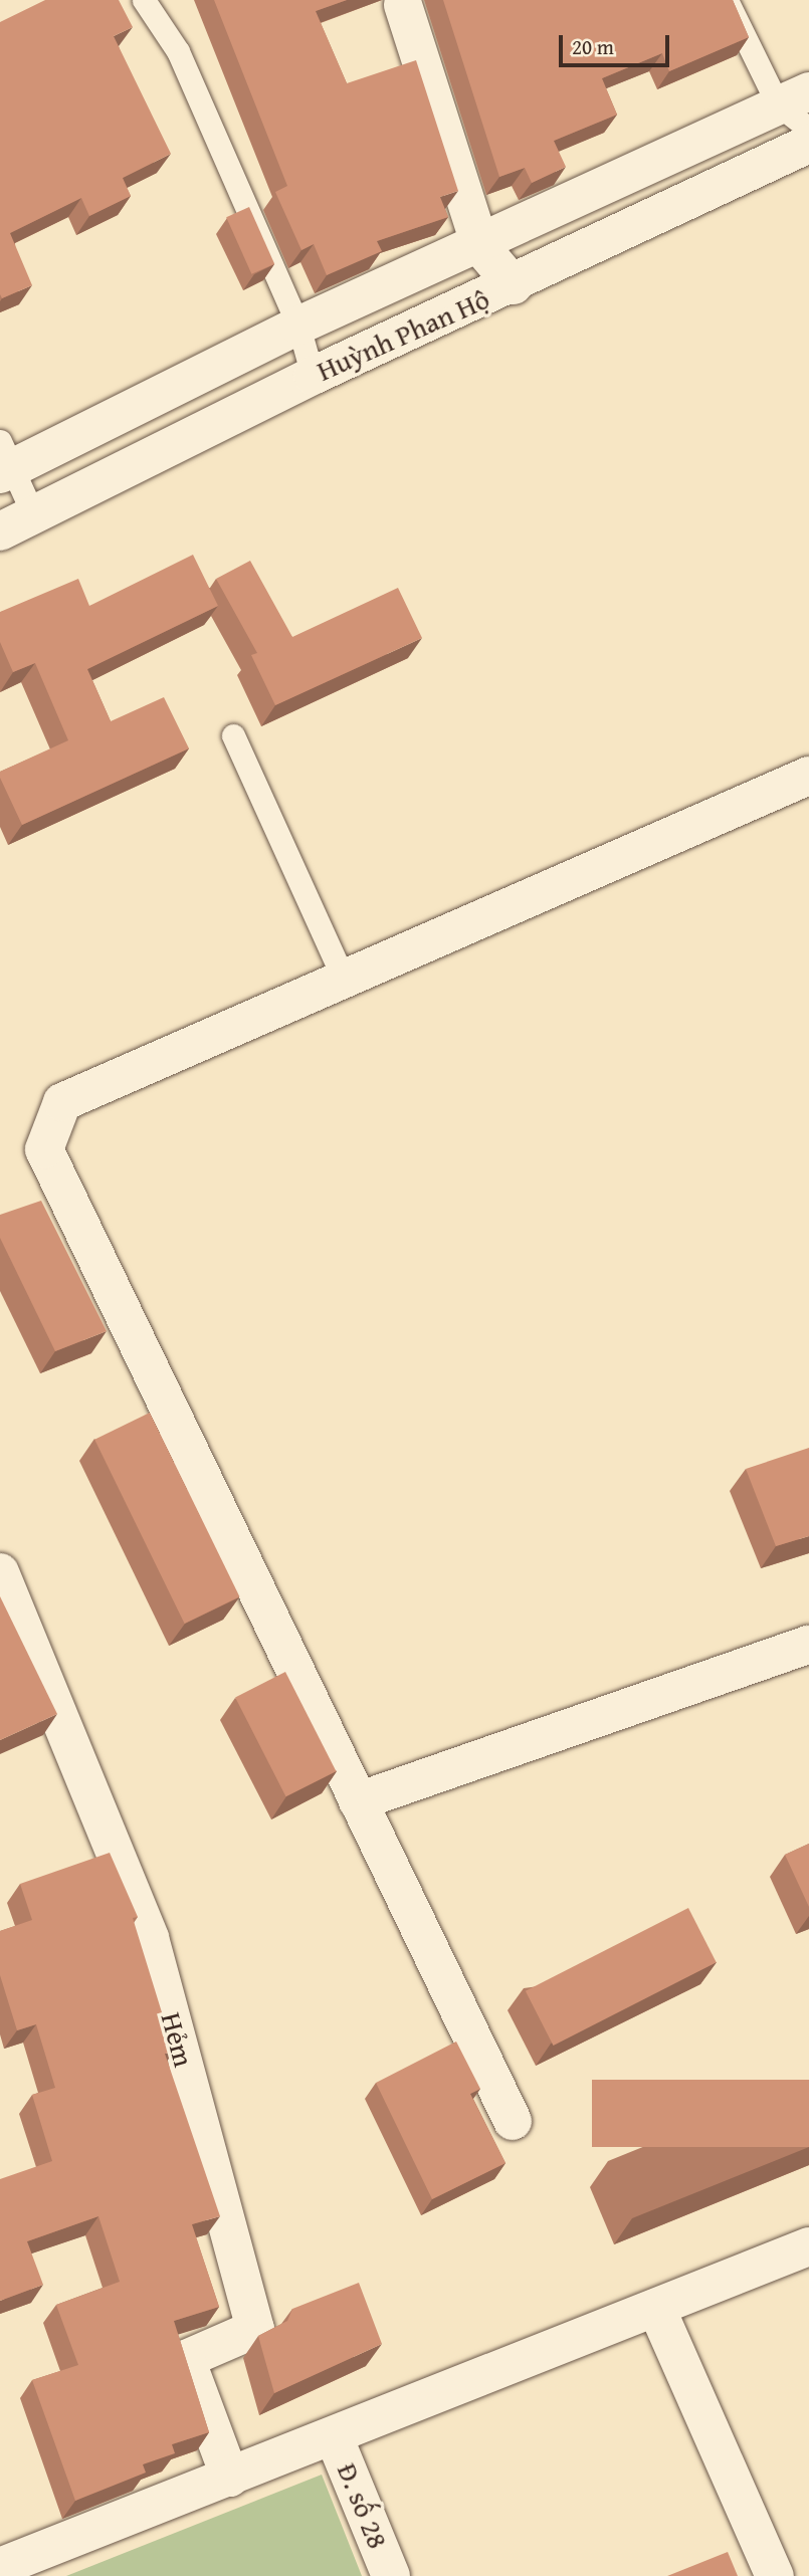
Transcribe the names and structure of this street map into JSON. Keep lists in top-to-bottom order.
{
  "streets": {
    "street": ["Huỳnh Phan Hộ", "Hẻm", "Đ. số 28"]
  },
  "scale_bar": "20 m"
}
